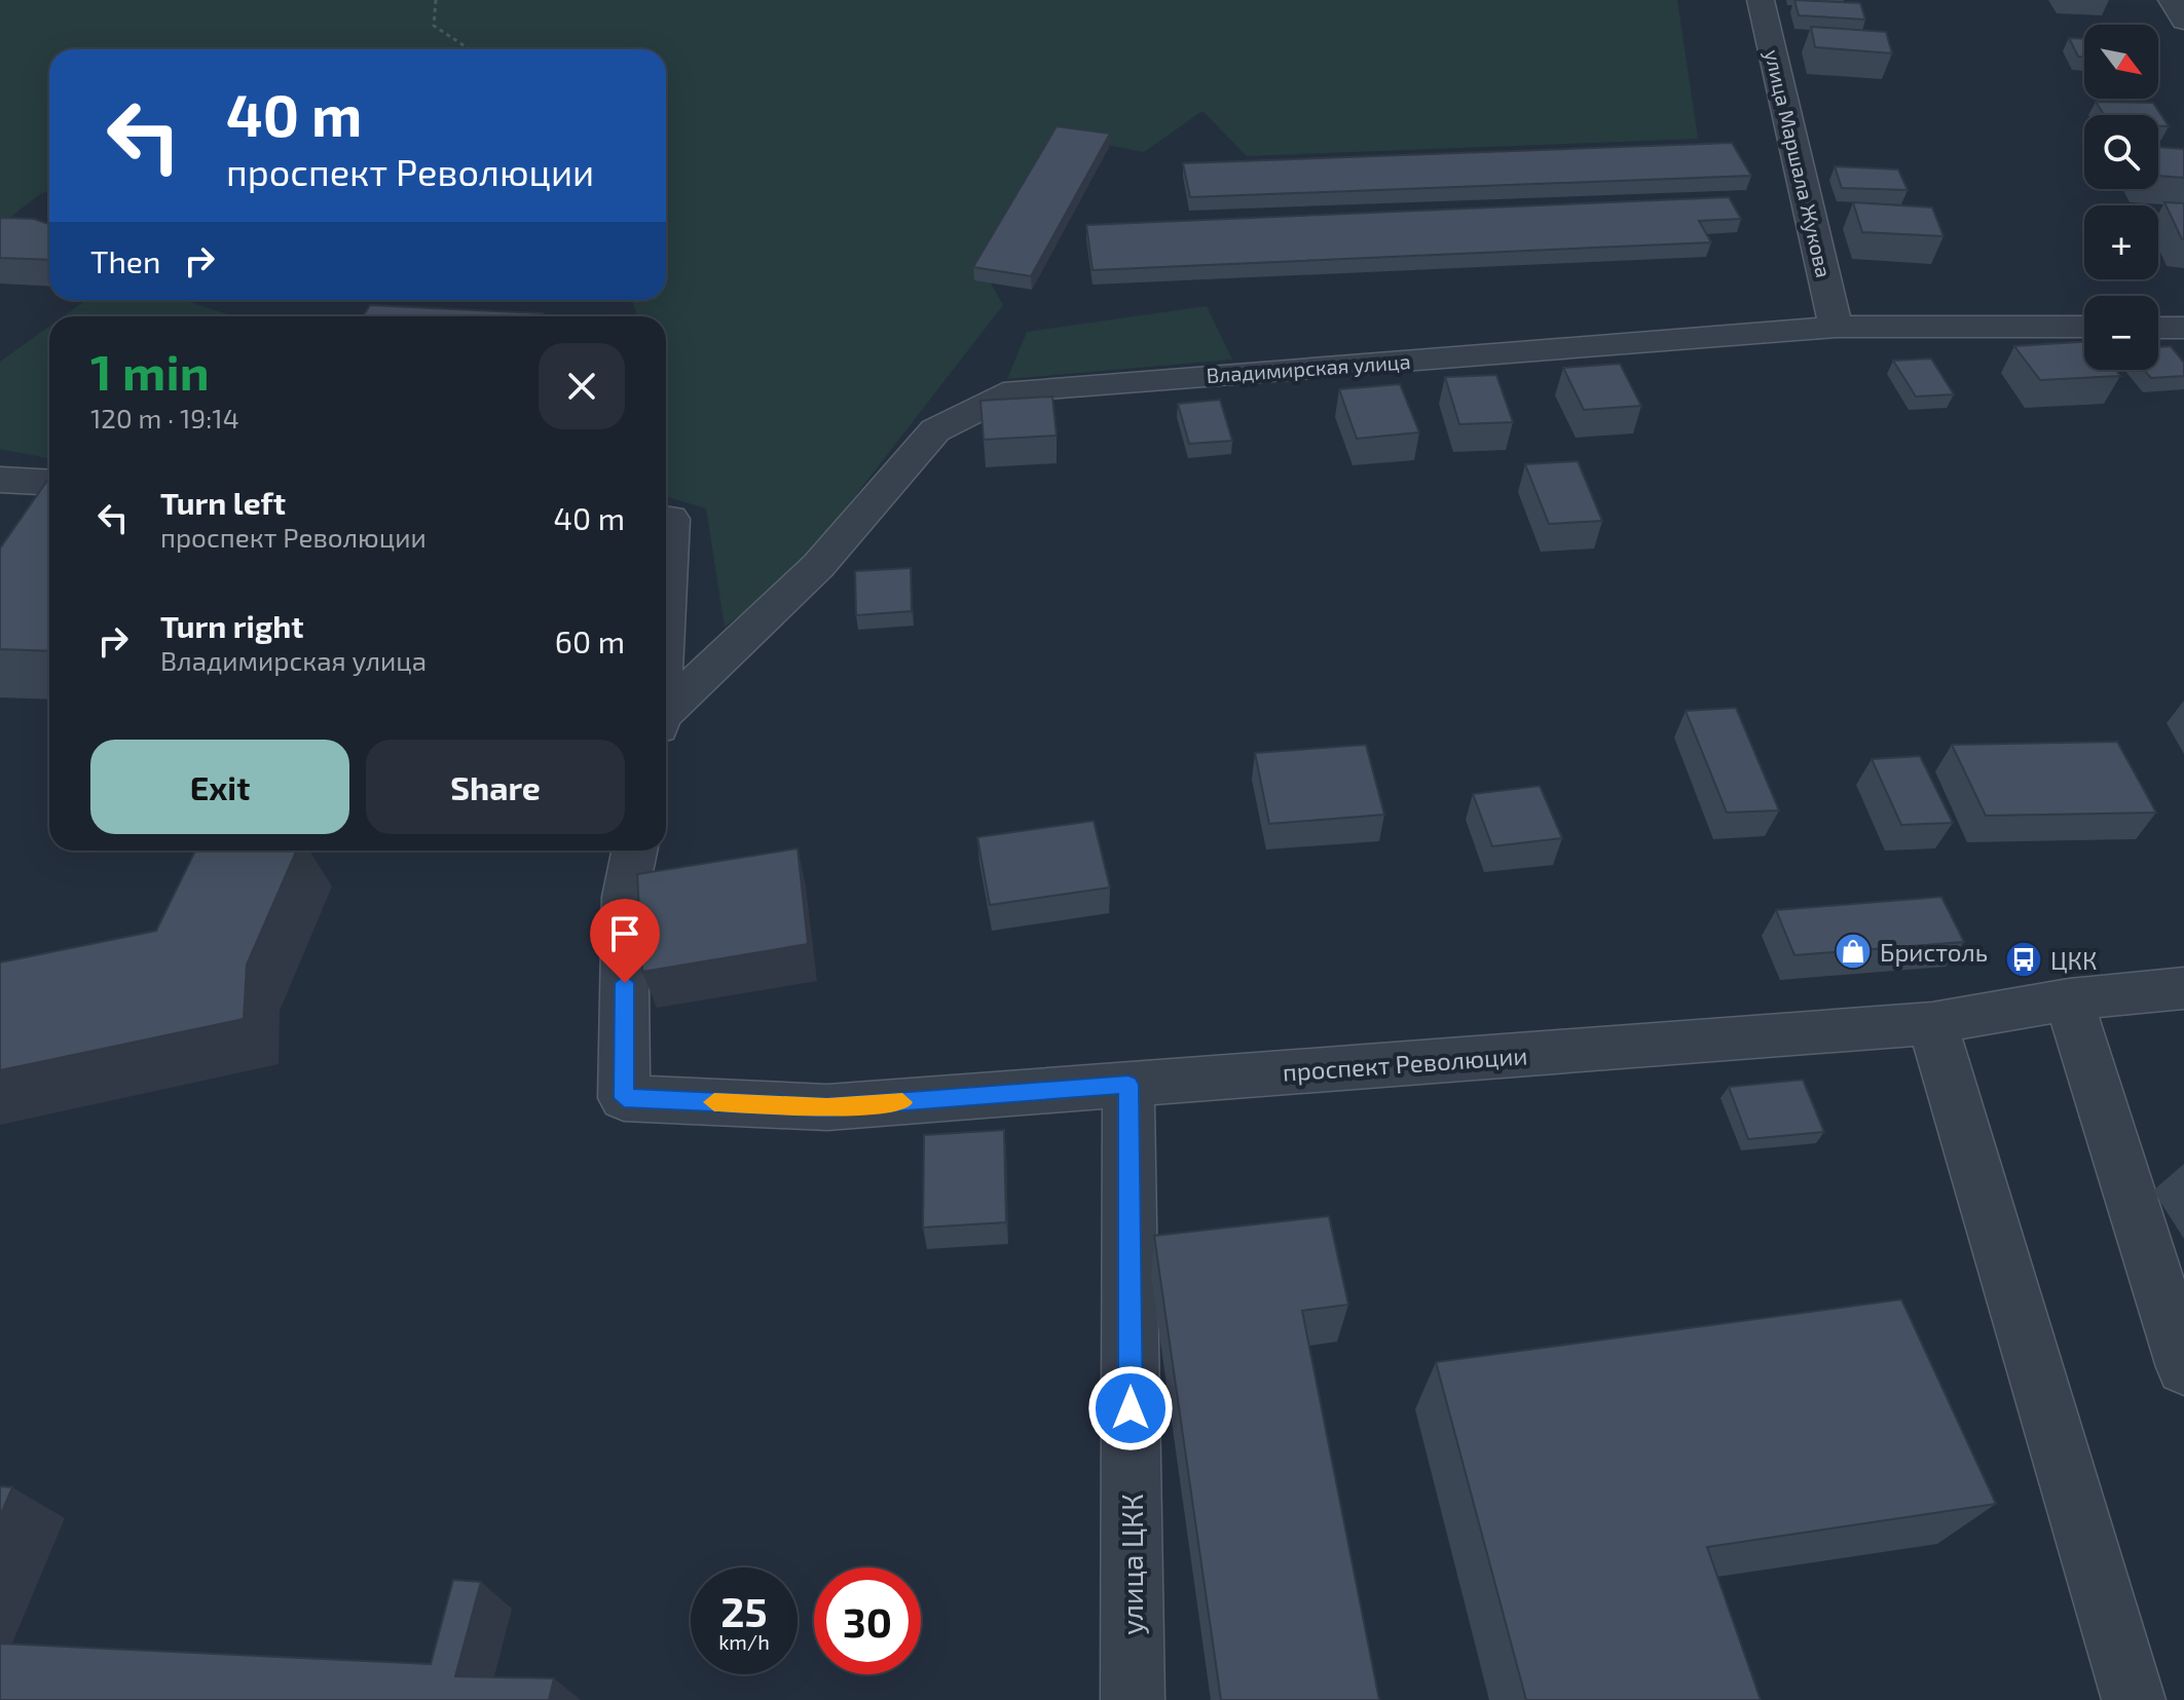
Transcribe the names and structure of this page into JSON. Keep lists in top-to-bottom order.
{
  "streets": {
    "street": [
      "улица Маршала Жукова",
      "Владимирская улица",
      "проспект Революции",
      "улица ЦКК"
    ]
  },
  "crossings": [
    ["улица Маршала Жукова", "Владимирская улица"],
    ["проспект Революции", "улица ЦКК"]
  ],
  "places": {
    "shop": ["Бристоль"],
    "bus stop": ["ЦКК"]
  },
  "north": "bottom right",
  "page": {
    "map_buttons": ["+", "−"],
    "turn": ["40 m", "проспект Революции"],
    "then": "Then",
    "heading": ["1 min", "120 m · 19:14"],
    "list": [
      {
        "name": "Turn left",
        "note": "проспект Революции",
        "value": "40 m"
      },
      {
        "name": "Turn right",
        "note": "Владимирская улица",
        "value": "60 m"
      }
    ],
    "buttons": ["Exit", "Share"],
    "speed": "25 km/h",
    "limit": "30"
  }
}
